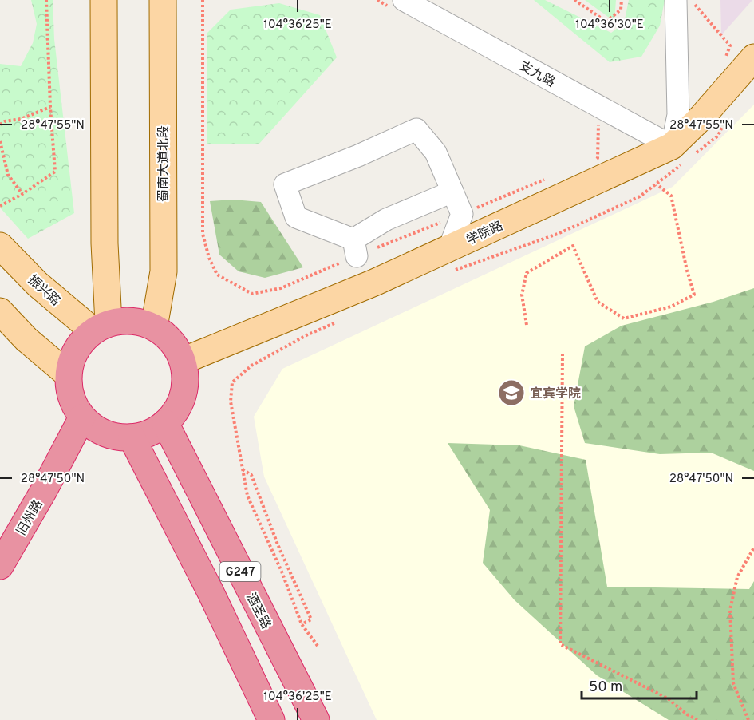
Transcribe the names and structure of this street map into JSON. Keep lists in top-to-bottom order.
{
  "streets": {
    "highway": ["旧州路", "G247", "酒圣路"],
    "main road": ["蜀南大道北段", "学院路", "振兴路"],
    "street": ["支九路"]
  },
  "crossings": [
    ["支九路", "学院路"],
    ["蜀南大道北段", "学院路"],
    ["蜀南大道北段", "振兴路"],
    ["蜀南大道北段", "旧州路"],
    ["蜀南大道北段", "G247"],
    ["蜀南大道北段", "酒圣路"],
    ["学院路", "振兴路"],
    ["学院路", "旧州路"],
    ["学院路", "G247"],
    ["学院路", "酒圣路"],
    ["振兴路", "旧州路"],
    ["振兴路", "G247"],
    ["振兴路", "酒圣路"],
    ["旧州路", "G247"],
    ["旧州路", "酒圣路"],
    ["G247", "酒圣路"]
  ],
  "places": {
    "school or university": ["宜宾学院"]
  },
  "scale_bar": "50 m",
  "coordinates": [
    "104°36'25\"E",
    "104°36'30\"E",
    "28°47'55\"N",
    "28°47'50\"N"
  ]
}
